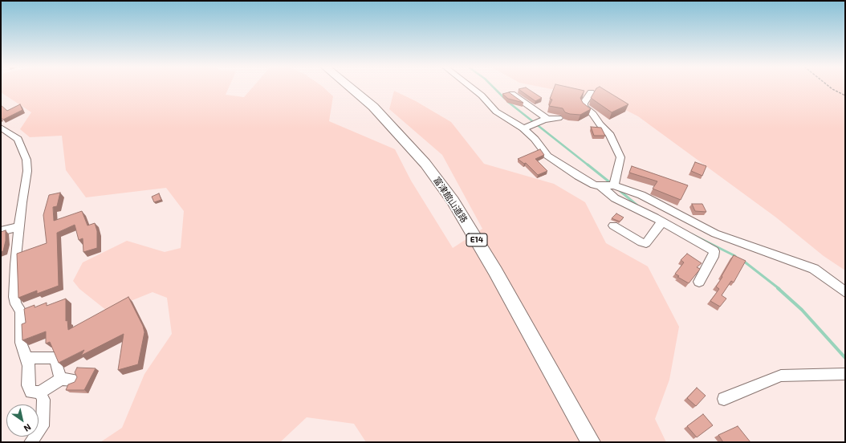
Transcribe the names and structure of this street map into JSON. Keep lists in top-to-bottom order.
{
  "streets": {
    "highway": ["富津館山道路", "E14"]
  },
  "north": "bottom right"
}
